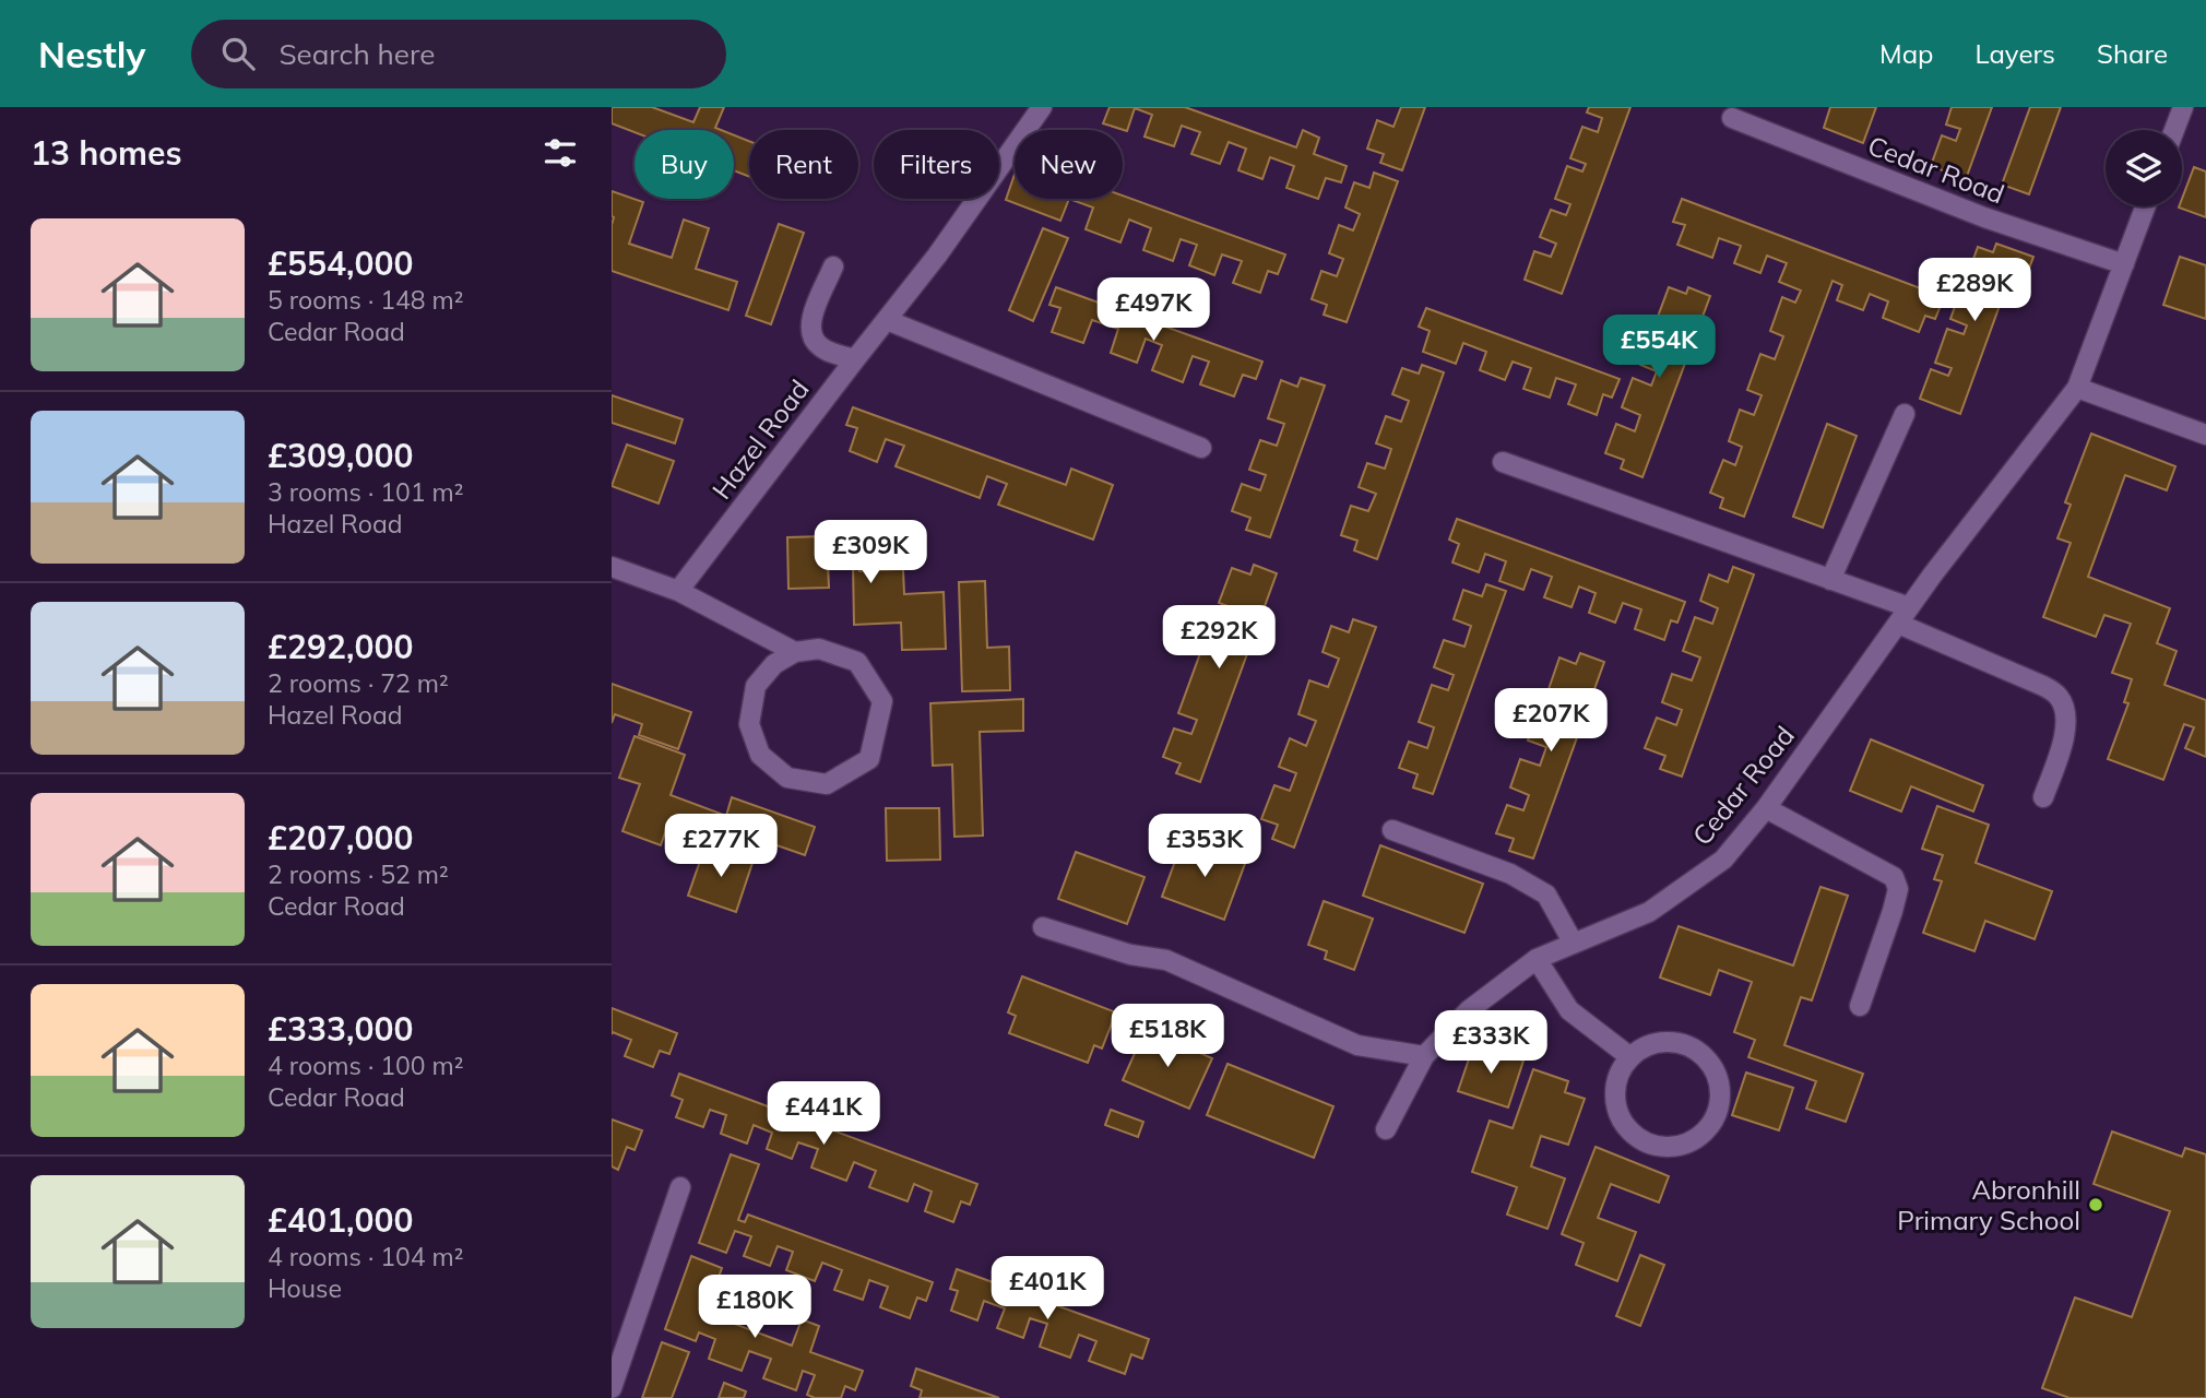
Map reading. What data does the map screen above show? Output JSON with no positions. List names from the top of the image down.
{
  "streets": {
    "street": ["Cedar Road", "Hazel Road"]
  },
  "places": ["Abronhill Primary School"],
  "page": {
    "header": "Nestly",
    "search": "Search here",
    "nav": ["Map", "Layers", "Share"],
    "heading": "13 homes",
    "chip": [
      "Buy",
      "Rent",
      "Filters",
      "New"
    ],
    "list": [
      {
        "name": "£554,000",
        "note": "5 rooms · 148 m² · Cedar Road"
      },
      {
        "name": "£309,000",
        "note": "3 rooms · 101 m² · Hazel Road"
      },
      {
        "name": "£292,000",
        "note": "2 rooms · 72 m² · Hazel Road"
      },
      {
        "name": "£207,000",
        "note": "2 rooms · 52 m² · Cedar Road"
      },
      {
        "name": "£333,000",
        "note": "4 rooms · 100 m² · Cedar Road"
      },
      {
        "name": "£401,000",
        "note": "4 rooms · 104 m² · House"
      }
    ],
    "price": [
      "£289K",
      "£497K",
      "£554K",
      "£309K",
      "£292K",
      "£207K",
      "£277K",
      "£353K",
      "£518K",
      "£333K",
      "£441K",
      "£401K",
      "£180K"
    ]
  }
}
